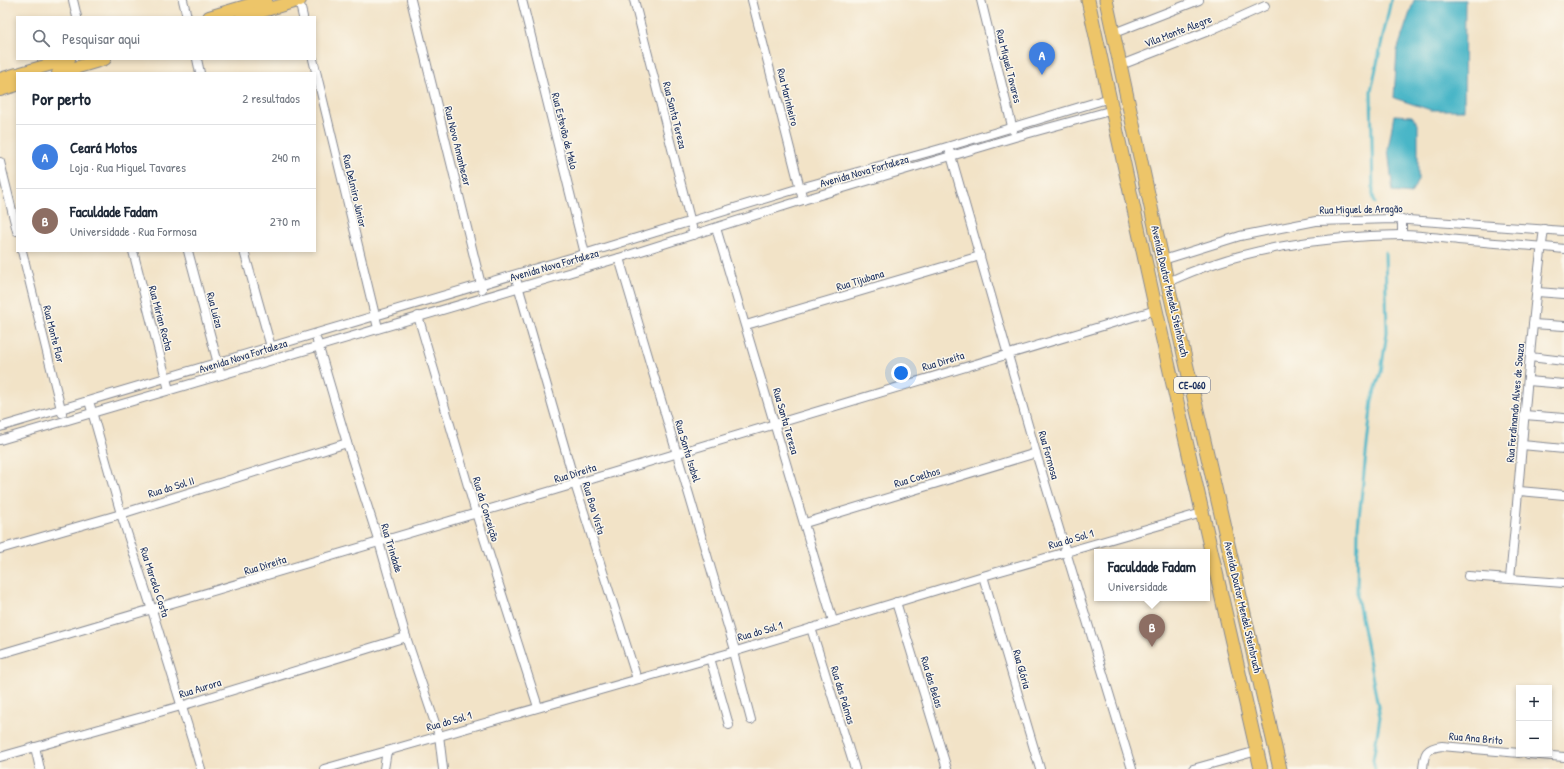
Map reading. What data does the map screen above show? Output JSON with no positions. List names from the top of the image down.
{
  "streets": {
    "highway": ["Avenida Doutor Mendel Steinbruch", "CE-060"],
    "street": [
      "Vila Monte Alegre",
      "Rua Miguel Tavares",
      "Rua Marinheiro",
      "Rua Santa Tereza",
      "Rua Estevão de Melo",
      "Rua Novo Amanhecer",
      "Avenida Nova Fortaleza",
      "Rua Delmiro Júnior",
      "Rua Miguel de Aragão",
      "Rua Tijubana",
      "Rua Luíza",
      "Rua Mirian Rocha",
      "Rua Monte Flor",
      "Rua Direita",
      "Rua Ferdinando Alves de Souza",
      "Rua Santa Isabel",
      "Rua Formosa",
      "Rua Coelhos",
      "Rua do Sol II",
      "Rua Boa Vista",
      "Rua da Conceição",
      "Rua do Sol 1",
      "Rua Trindade",
      "Rua Marcelo Costa",
      "Rua Glória",
      "Rua das Belas",
      "Rua Aurora",
      "Rua das Palmas",
      "Rua Ana Brito"
    ]
  },
  "crossings": [
    ["Vila Monte Alegre", "Avenida Doutor Mendel Steinbruch"],
    ["Rua Miguel Tavares", "Avenida Nova Fortaleza"],
    ["Rua Marinheiro", "Avenida Nova Fortaleza"],
    ["Rua Santa Tereza", "Avenida Nova Fortaleza"],
    ["Rua Santa Tereza", "Rua Tijubana"],
    ["Rua Santa Tereza", "Rua Direita"],
    ["Rua Santa Tereza", "Rua Coelhos"],
    ["Rua Santa Tereza", "Rua do Sol 1"],
    ["Rua Estevão de Melo", "Avenida Nova Fortaleza"],
    ["Rua Novo Amanhecer", "Avenida Nova Fortaleza"],
    ["Avenida Nova Fortaleza", "Rua Delmiro Júnior"],
    ["Avenida Nova Fortaleza", "Avenida Doutor Mendel Steinbruch"],
    ["Avenida Nova Fortaleza", "Rua Luíza"],
    ["Avenida Nova Fortaleza", "Rua Mirian Rocha"],
    ["Avenida Nova Fortaleza", "Rua Monte Flor"],
    ["Avenida Nova Fortaleza", "Rua Santa Isabel"],
    ["Avenida Nova Fortaleza", "Rua Formosa"],
    ["Avenida Nova Fortaleza", "Rua Boa Vista"],
    ["Avenida Nova Fortaleza", "Rua da Conceição"],
    ["Avenida Nova Fortaleza", "Rua Trindade"],
    ["Avenida Nova Fortaleza", "Rua Marcelo Costa"],
    ["Rua Miguel de Aragão", "Avenida Doutor Mendel Steinbruch"],
    ["Rua Miguel de Aragão", "Rua Ferdinando Alves de Souza"],
    ["Rua Tijubana", "Rua Formosa"],
    ["Avenida Doutor Mendel Steinbruch", "Rua Direita"],
    ["Avenida Doutor Mendel Steinbruch", "Rua do Sol 1"],
    ["Rua Direita", "Rua Santa Isabel"],
    ["Rua Direita", "Rua Formosa"],
    ["Rua Direita", "Rua Boa Vista"],
    ["Rua Direita", "Rua da Conceição"],
    ["Rua Direita", "Rua Trindade"],
    ["Rua Direita", "Rua Marcelo Costa"],
    ["Rua Santa Isabel", "Rua do Sol 1"],
    ["Rua Formosa", "Rua Coelhos"],
    ["Rua Formosa", "Rua do Sol 1"],
    ["Rua do Sol II", "Rua Trindade"],
    ["Rua do Sol II", "Rua Marcelo Costa"],
    ["Rua Boa Vista", "Rua do Sol 1"],
    ["Rua da Conceição", "Rua do Sol 1"],
    ["Rua do Sol 1", "Rua Trindade"],
    ["Rua do Sol 1", "Rua Glória"],
    ["Rua do Sol 1", "Rua das Belas"],
    ["Rua do Sol 1", "Rua das Palmas"],
    ["Rua Trindade", "Rua Aurora"],
    ["Rua Marcelo Costa", "Rua Aurora"]
  ],
  "page": {
    "search": "Pesquisar aqui",
    "pins": ["A", "B"],
    "heading": ["Por perto", "2 resultados"],
    "list": [
      {
        "mark": "A",
        "name": "Ceará Motos",
        "note": "Loja · Rua Miguel Tavares",
        "value": "240 m"
      },
      {
        "mark": "B",
        "name": "Faculdade Fadam",
        "note": "Universidade · Rua Formosa",
        "value": "270 m"
      }
    ],
    "popup": ["Faculdade Fadam", "Universidade"],
    "map_buttons": ["+", "−"]
  }
}
